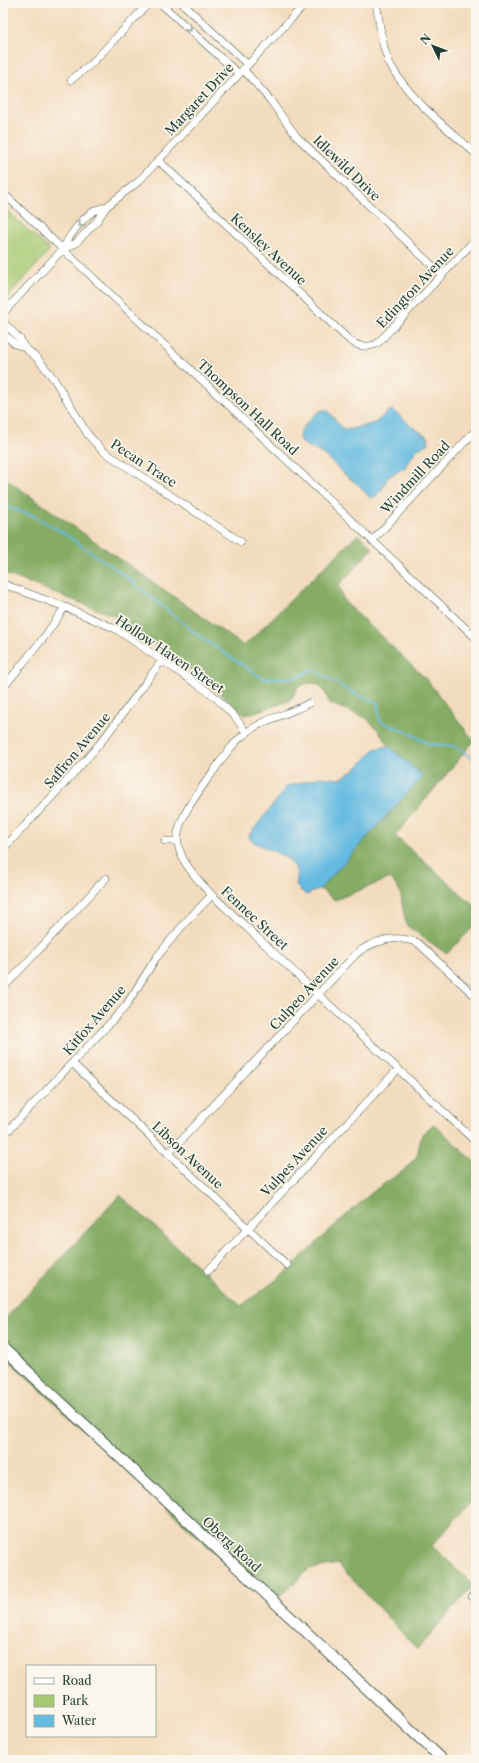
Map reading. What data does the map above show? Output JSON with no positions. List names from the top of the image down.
{
  "streets": {
    "street": [
      "Margaret Drive",
      "Idlewild Drive",
      "Kensley Avenue",
      "Edington Avenue",
      "Thompson Hall Road",
      "Pecan Trace",
      "Windmill Road",
      "Hollow Haven Street",
      "Saffron Avenue",
      "Fennec Street",
      "Culpeo Avenue",
      "Kitfox Avenue",
      "Libson Avenue",
      "Vulpes Avenue",
      "Oberg Road"
    ]
  },
  "crossings": [
    ["Margaret Drive", "Idlewild Drive"],
    ["Margaret Drive", "Kensley Avenue"],
    ["Margaret Drive", "Thompson Hall Road"],
    ["Idlewild Drive", "Edington Avenue"],
    ["Kensley Avenue", "Edington Avenue"],
    ["Thompson Hall Road", "Windmill Road"],
    ["Hollow Haven Street", "Saffron Avenue"],
    ["Hollow Haven Street", "Fennec Street"],
    ["Fennec Street", "Culpeo Avenue"],
    ["Fennec Street", "Kitfox Avenue"],
    ["Fennec Street", "Vulpes Avenue"],
    ["Culpeo Avenue", "Libson Avenue"],
    ["Kitfox Avenue", "Libson Avenue"],
    ["Libson Avenue", "Vulpes Avenue"]
  ],
  "legend": ["Road", "Park", "Water"],
  "north": "top left"
}
